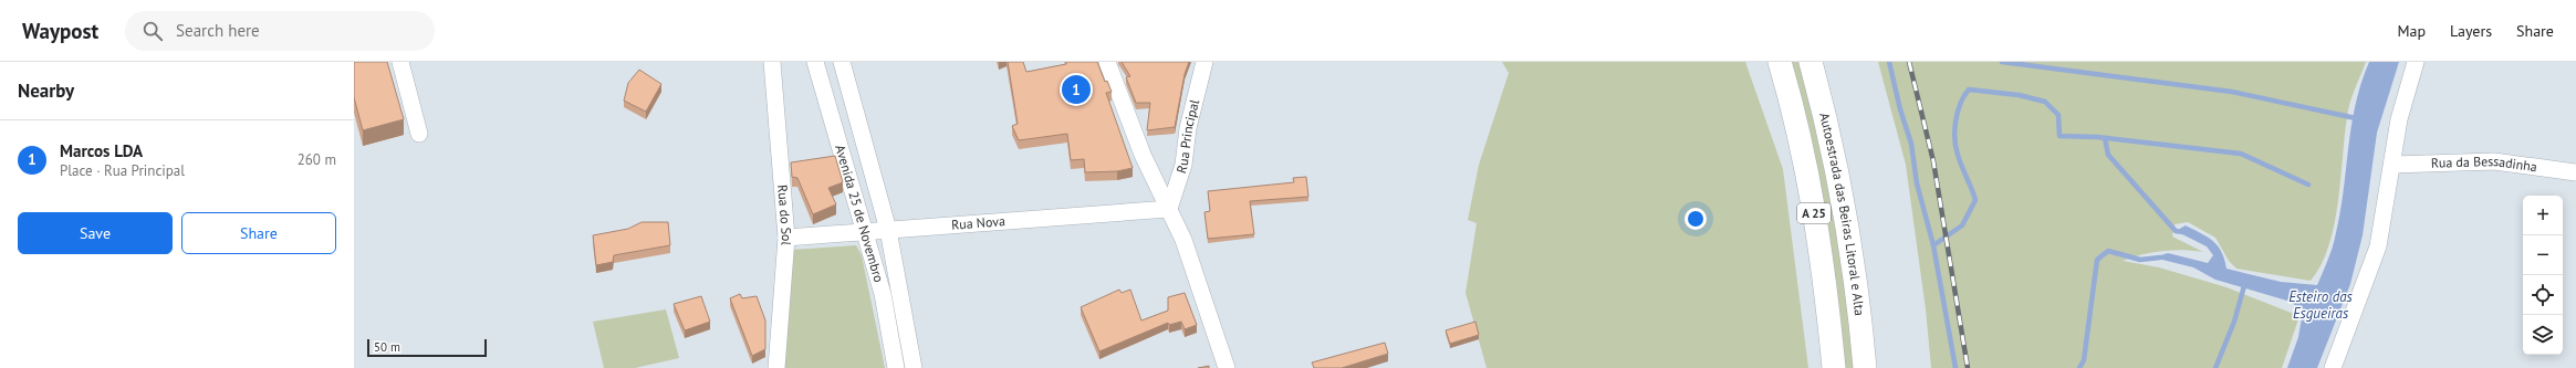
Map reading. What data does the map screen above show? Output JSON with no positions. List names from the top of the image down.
{
  "streets": {
    "highway": ["A 25", "Autoestrada das Beiras Litoral e Alta"],
    "street": [
      "Rua Principal",
      "Rua da Bessadinha",
      "Rua do Sol",
      "Avenida 25 de Novembro",
      "Rua Nova"
    ]
  },
  "crossings": [
    ["Rua Principal", "Rua Nova"],
    ["Rua do Sol", "Rua Nova"],
    ["Avenida 25 de Novembro", "Rua Nova"]
  ],
  "water": ["Esteiro das Esgueiras"],
  "scale_bar": "50 m",
  "page": {
    "header": "Waypost",
    "search": "Search here",
    "nav": ["Map", "Layers", "Share"],
    "heading": "Nearby",
    "pins": "1",
    "list": [
      {
        "mark": "1",
        "name": "Marcos LDA",
        "note": "Place · Rua Principal",
        "value": "260 m"
      }
    ],
    "map_buttons": ["+", "−"],
    "buttons": ["Save", "Share"],
    "scale": "50 m"
  }
}
